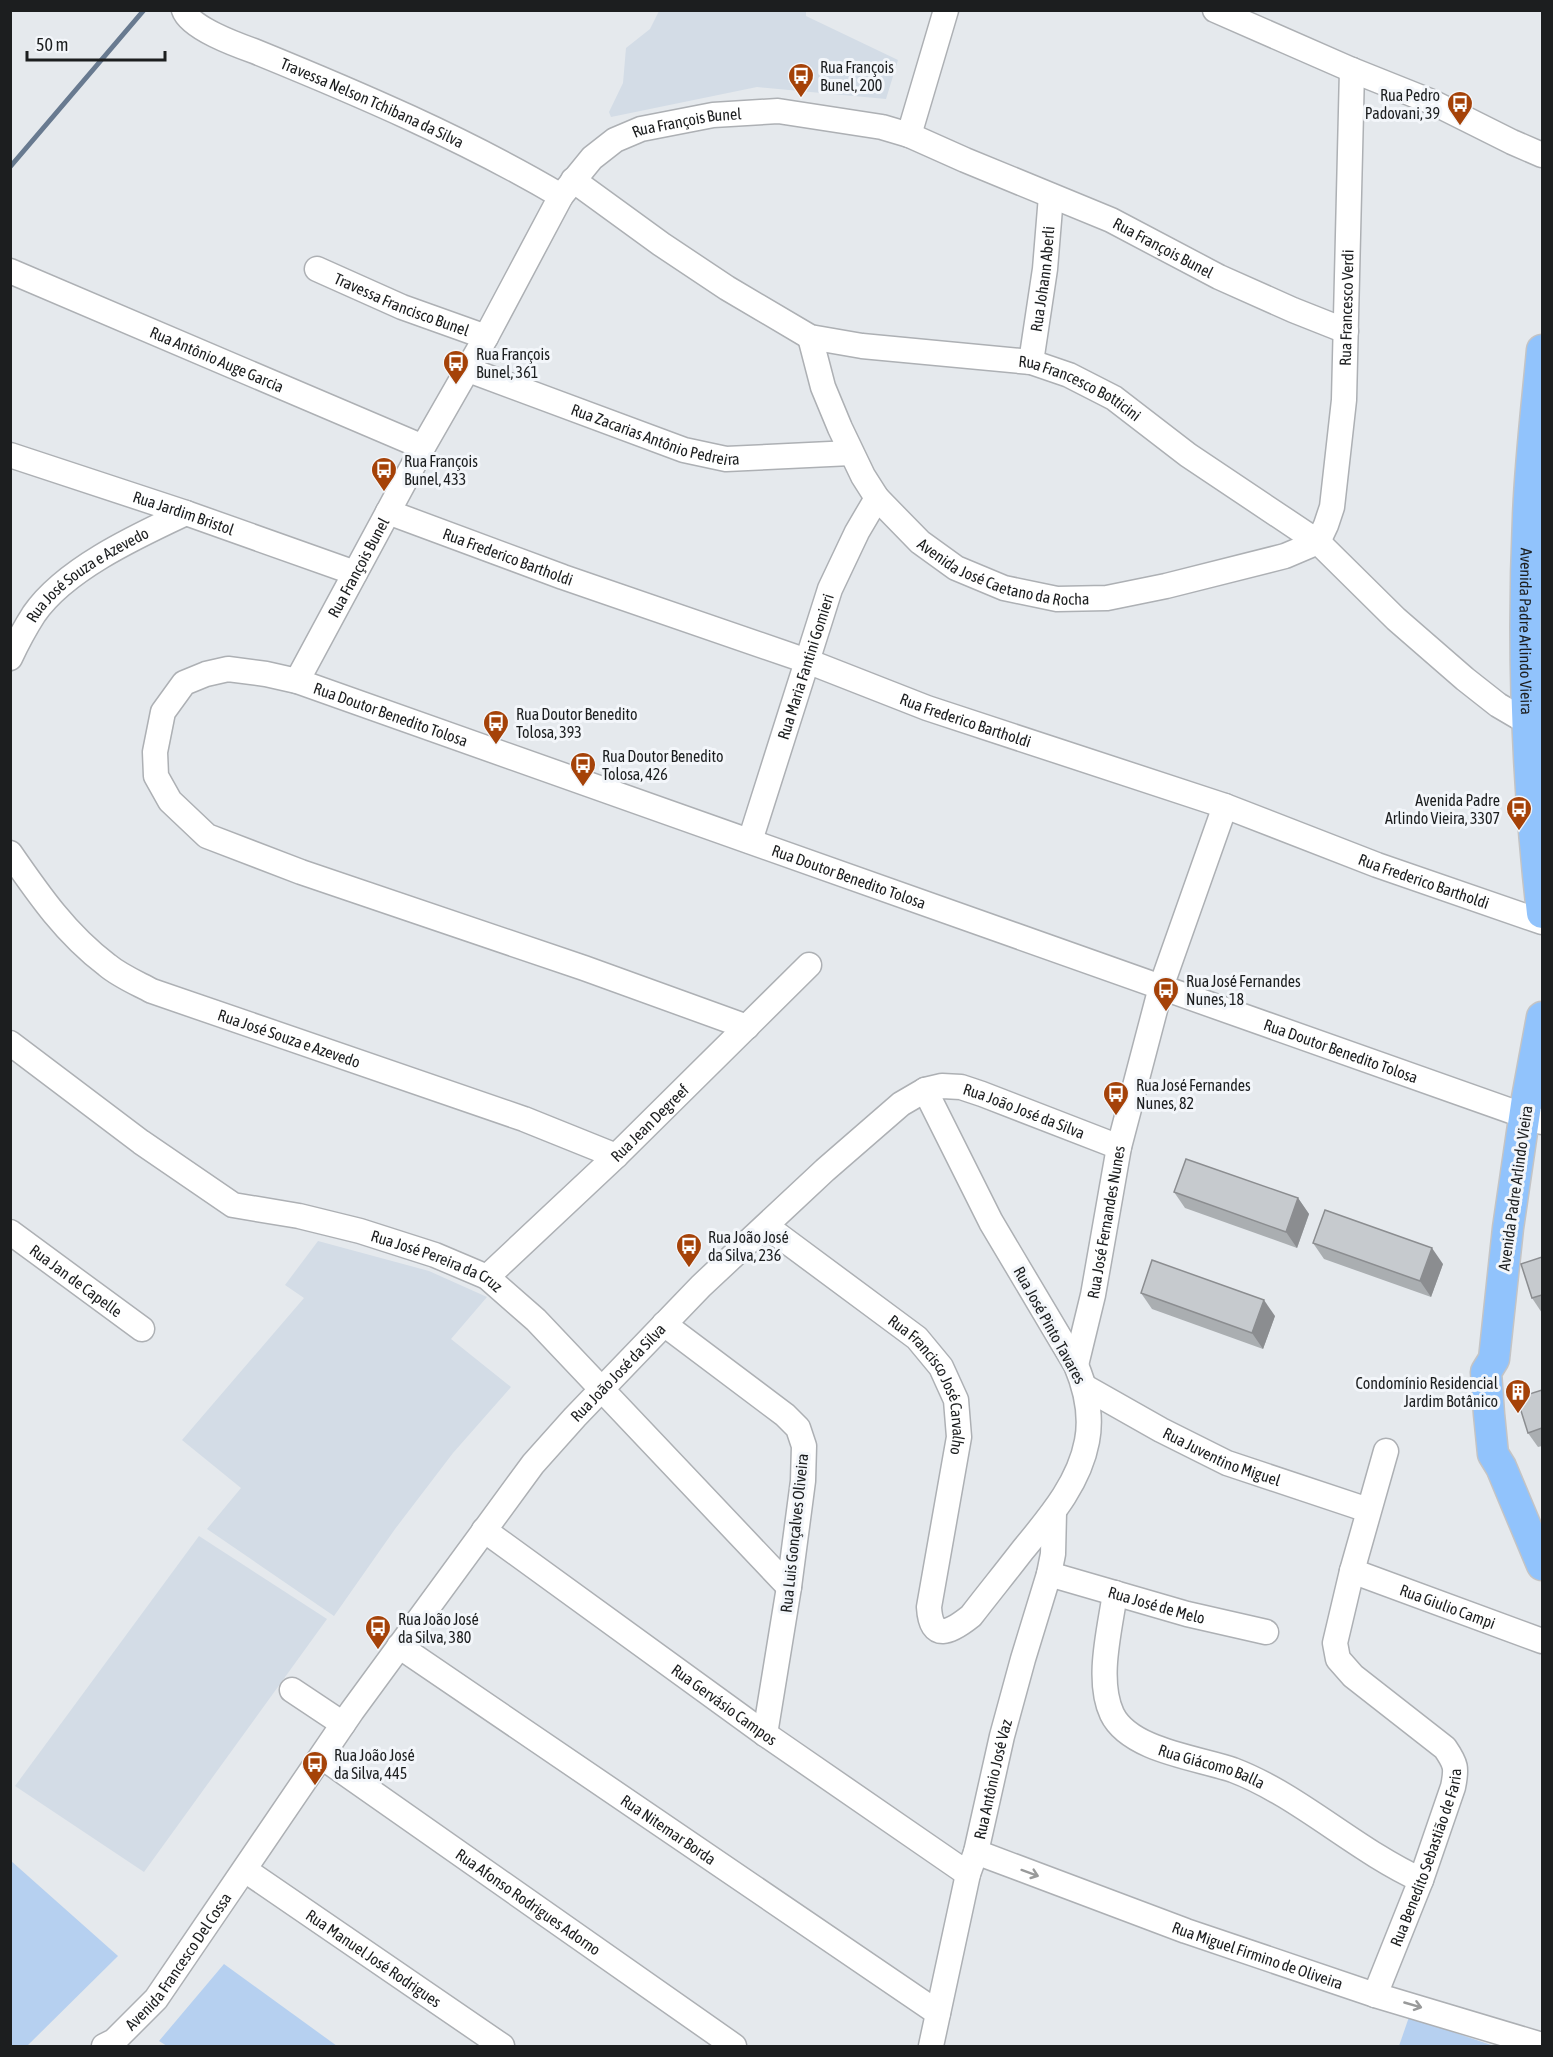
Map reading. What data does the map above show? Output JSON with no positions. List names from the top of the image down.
{
  "streets": {
    "main road": ["Avenida Padre Arlindo Vieira"],
    "street": [
      "Travessa Nelson Tchibana da Silva",
      "Rua François Bunel",
      "Rua Johann Aberli",
      "Travessa Francisco Bunel",
      "Rua Francesco Verdi",
      "Rua Antônio Auge Garcia",
      "Rua Francesco Botticini",
      "Rua Zacarias Antônio Pedreira",
      "Rua Jardim Bristol",
      "Rua Frederico Bartholdi",
      "Avenida José Caetano da Rocha",
      "Rua José Souza e Azevedo",
      "Rua Maria Fantini Gomieri",
      "Rua Doutor Benedito Tolosa",
      "Rua João José da Silva",
      "Rua Jean Degreef",
      "Rua José Fernandes Nunes",
      "Rua José Pereira da Cruz",
      "Rua Jan de Capelle",
      "Rua José Pinto Tavares",
      "Rua Francisco José Carvalho",
      "Rua Juventino Miguel",
      "Rua Luis Gonçalves Oliveira",
      "Rua José de Melo",
      "Rua Giulio Campi",
      "Rua Gervásio Campos",
      "Rua Giácomo Balla",
      "Rua Antônio José Vaz",
      "Rua Nitemar Borda",
      "Rua Benedito Sebastião de Faria",
      "Rua Afonso Rodrigues Adorno",
      "Rua Miguel Firmino de Oliveira",
      "Rua Manuel José Rodrigues",
      "Avenida Francesco Del Cossa"
    ]
  },
  "crossings": [
    ["Travessa Nelson Tchibana da Silva", "Rua François Bunel"],
    ["Travessa Nelson Tchibana da Silva", "Rua Francesco Botticini"],
    ["Rua François Bunel", "Rua Johann Aberli"],
    ["Rua François Bunel", "Travessa Francisco Bunel"],
    ["Rua François Bunel", "Rua Francesco Verdi"],
    ["Rua François Bunel", "Rua Antônio Auge Garcia"],
    ["Rua François Bunel", "Rua Francesco Botticini"],
    ["Rua François Bunel", "Rua Zacarias Antônio Pedreira"],
    ["Rua François Bunel", "Rua Jardim Bristol"],
    ["Rua François Bunel", "Rua Frederico Bartholdi"],
    ["Rua François Bunel", "Rua Doutor Benedito Tolosa"],
    ["Rua Johann Aberli", "Rua Francesco Botticini"],
    ["Rua Francesco Verdi", "Rua Francesco Botticini"],
    ["Rua Francesco Verdi", "Avenida José Caetano da Rocha"],
    ["Rua Francesco Botticini", "Avenida José Caetano da Rocha"],
    ["Rua Francesco Botticini", "Avenida Padre Arlindo Vieira"],
    ["Rua Zacarias Antônio Pedreira", "Avenida José Caetano da Rocha"],
    ["Rua Jardim Bristol", "Rua José Souza e Azevedo"],
    ["Rua Frederico Bartholdi", "Rua Maria Fantini Gomieri"],
    ["Rua Frederico Bartholdi", "Rua José Fernandes Nunes"],
    ["Avenida José Caetano da Rocha", "Rua Maria Fantini Gomieri"],
    ["Rua José Souza e Azevedo", "Rua Jean Degreef"],
    ["Avenida Padre Arlindo Vieira", "Rua Doutor Benedito Tolosa"],
    ["Rua Maria Fantini Gomieri", "Rua Doutor Benedito Tolosa"],
    ["Rua Doutor Benedito Tolosa", "Rua Jean Degreef"],
    ["Rua Doutor Benedito Tolosa", "Rua José Fernandes Nunes"],
    ["Rua João José da Silva", "Rua José Fernandes Nunes"],
    ["Rua João José da Silva", "Rua José Pereira da Cruz"],
    ["Rua João José da Silva", "Rua José Pinto Tavares"],
    ["Rua João José da Silva", "Rua Francisco José Carvalho"],
    ["Rua João José da Silva", "Rua Luis Gonçalves Oliveira"],
    ["Rua João José da Silva", "Rua Gervásio Campos"],
    ["Rua João José da Silva", "Rua Nitemar Borda"],
    ["Rua João José da Silva", "Rua Afonso Rodrigues Adorno"],
    ["Rua João José da Silva", "Rua Manuel José Rodrigues"],
    ["Rua João José da Silva", "Avenida Francesco Del Cossa"],
    ["Rua Jean Degreef", "Rua José Pereira da Cruz"],
    ["Rua José Fernandes Nunes", "Rua José Pinto Tavares"],
    ["Rua José Pereira da Cruz", "Rua Luis Gonçalves Oliveira"],
    ["Rua José Pinto Tavares", "Rua Francisco José Carvalho"],
    ["Rua José Pinto Tavares", "Rua Juventino Miguel"],
    ["Rua José Pinto Tavares", "Rua Antônio José Vaz"],
    ["Rua Juventino Miguel", "Rua Benedito Sebastião de Faria"],
    ["Rua Luis Gonçalves Oliveira", "Rua Gervásio Campos"],
    ["Rua José de Melo", "Rua Giácomo Balla"],
    ["Rua José de Melo", "Rua Antônio José Vaz"],
    ["Rua Giulio Campi", "Rua Benedito Sebastião de Faria"],
    ["Rua Gervásio Campos", "Rua Antônio José Vaz"],
    ["Rua Gervásio Campos", "Rua Miguel Firmino de Oliveira"],
    ["Rua Giácomo Balla", "Rua Benedito Sebastião de Faria"],
    ["Rua Antônio José Vaz", "Rua Nitemar Borda"],
    ["Rua Antônio José Vaz", "Rua Miguel Firmino de Oliveira"],
    ["Rua Benedito Sebastião de Faria", "Rua Miguel Firmino de Oliveira"],
    ["Rua Manuel José Rodrigues", "Avenida Francesco Del Cossa"]
  ],
  "one_way": ["Rua Miguel Firmino de Oliveira"],
  "places": {
    "bus stop": [
      "Rua François Bunel, 200",
      "Rua Pedro Padovani, 39",
      "Rua François Bunel, 361",
      "Rua François Bunel, 433",
      "Rua Doutor Benedito Tolosa, 393",
      "Rua Doutor Benedito Tolosa, 426",
      "Avenida Padre Arlindo Vieira, 3307",
      "Rua José Fernandes Nunes, 18",
      "Rua José Fernandes Nunes, 82",
      "Rua João José da Silva, 236",
      "Rua João José da Silva, 380",
      "Rua João José da Silva, 445"
    ],
    "building": ["Condomínio Residencial Jardim Botânico"]
  },
  "scale_bar": "50 m"
}
